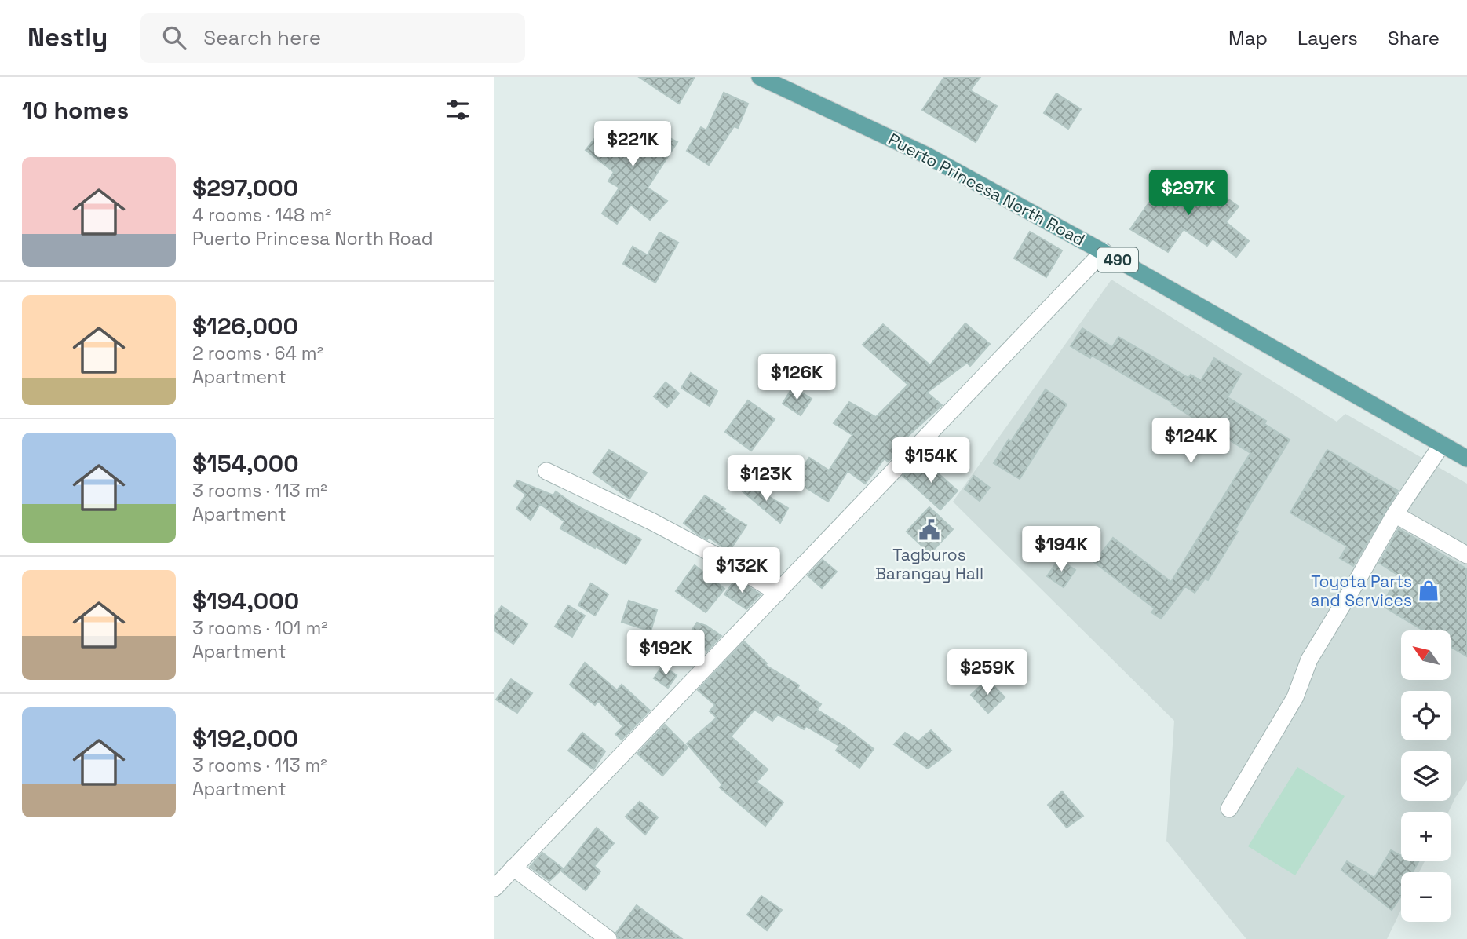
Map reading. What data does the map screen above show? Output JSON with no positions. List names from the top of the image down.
{
  "streets": {
    "main road": ["Puerto Princesa North Road", "490"]
  },
  "places": {
    "public building": ["Tagburos Barangay Hall"],
    "shop": ["Toyota Parts and Services"]
  },
  "north": "top left",
  "page": {
    "header": "Nestly",
    "search": "Search here",
    "nav": ["Map", "Layers", "Share"],
    "heading": "10 homes",
    "price": [
      "$221K",
      "$297K",
      "$126K",
      "$124K",
      "$154K",
      "$123K",
      "$194K",
      "$132K",
      "$192K",
      "$259K"
    ],
    "list": [
      {
        "name": "$297,000",
        "note": "4 rooms · 148 m² · Puerto Princesa North Road"
      },
      {
        "name": "$126,000",
        "note": "2 rooms · 64 m² · Apartment"
      },
      {
        "name": "$154,000",
        "note": "3 rooms · 113 m² · Apartment"
      },
      {
        "name": "$194,000",
        "note": "3 rooms · 101 m² · Apartment"
      },
      {
        "name": "$192,000",
        "note": "3 rooms · 113 m² · Apartment"
      }
    ],
    "map_buttons": ["+", "−"]
  }
}
